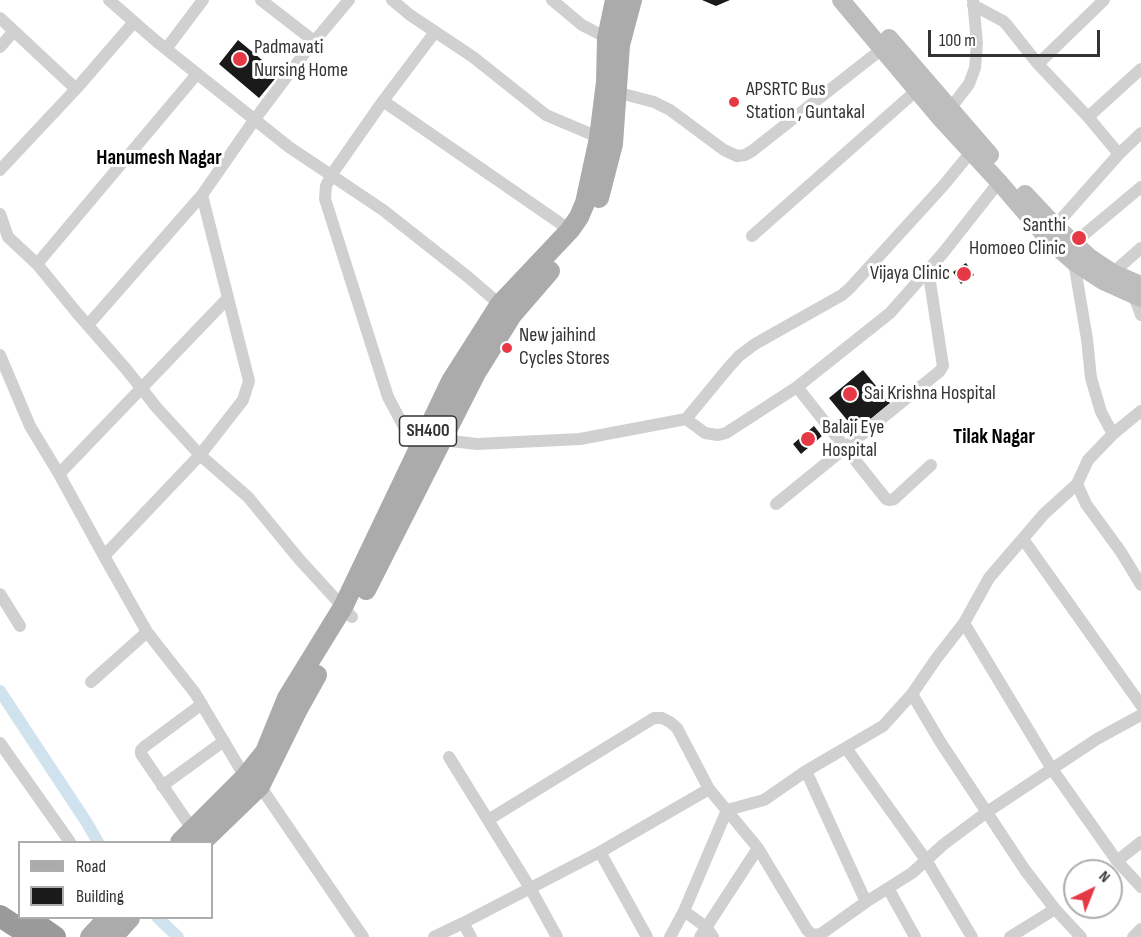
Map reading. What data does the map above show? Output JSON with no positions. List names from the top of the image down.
{
  "streets": {
    "main road": ["SH400"]
  },
  "districts": ["Hanumesh Nagar", "Tilak Nagar"],
  "places": [
    "Padmavati Nursing Home",
    "APSRTC Bus Station , Guntakal",
    "Santhi Homoeo Clinic",
    "Vijaya Clinic",
    "New jaihind Cycles Stores",
    "Sai Krishna Hospital",
    "Balaji Eye Hospital"
  ],
  "legend": ["Road", "Building"],
  "scale_bar": "100 m",
  "north": "top right"
}
